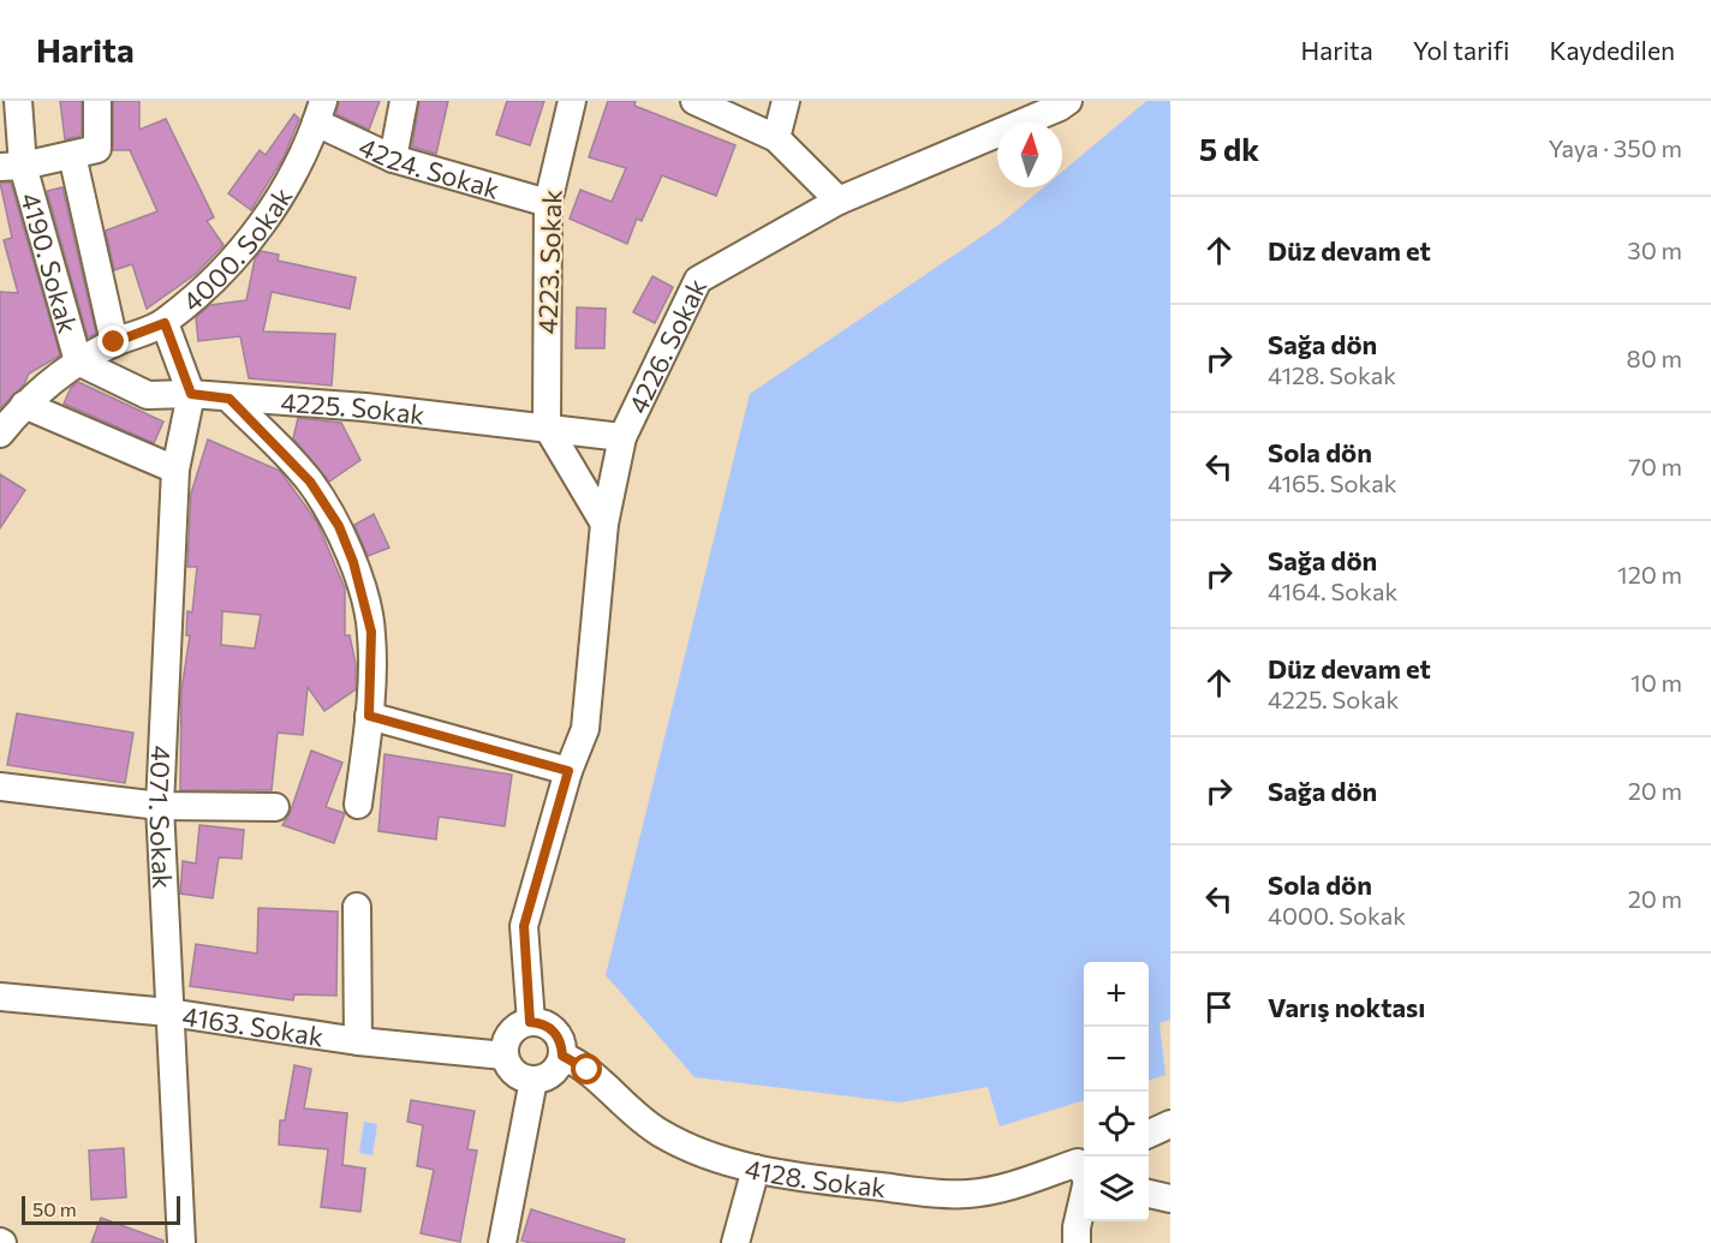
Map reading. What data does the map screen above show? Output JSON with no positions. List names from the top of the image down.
{
  "streets": {
    "street": [
      "4224. Sokak",
      "4000. Sokak",
      "4223. Sokak",
      "4190. Sokak",
      "4226. Sokak",
      "4225. Sokak",
      "4071. Sokak",
      "4163. Sokak",
      "4128. Sokak"
    ]
  },
  "crossings": [
    ["4224. Sokak", "4000. Sokak"],
    ["4224. Sokak", "4223. Sokak"],
    ["4000. Sokak", "4190. Sokak"],
    ["4000. Sokak", "4225. Sokak"],
    ["4223. Sokak", "4225. Sokak"],
    ["4190. Sokak", "4225. Sokak"],
    ["4226. Sokak", "4225. Sokak"],
    ["4225. Sokak", "4071. Sokak"],
    ["4071. Sokak", "4163. Sokak"],
    ["4163. Sokak", "4128. Sokak"]
  ],
  "scale_bar": "50 m",
  "north": "top",
  "page": {
    "header": "Harita",
    "nav": ["Harita", "Yol tarifi", "Kaydedilen"],
    "heading": ["5 dk", "Yaya · 350 m"],
    "list": [
      ["Düz devam et", "30 m"],
      ["Sağa dön", "4128. Sokak", "80 m"],
      ["Sola dön", "4165. Sokak", "70 m"],
      ["Sağa dön", "4164. Sokak", "120 m"],
      ["Düz devam et", "4225. Sokak", "10 m"],
      ["Sağa dön", "20 m"],
      ["Sola dön", "4000. Sokak", "20 m"],
      "Varış noktası"
    ],
    "map_buttons": ["+", "−"],
    "scale": "50 m"
  }
}
